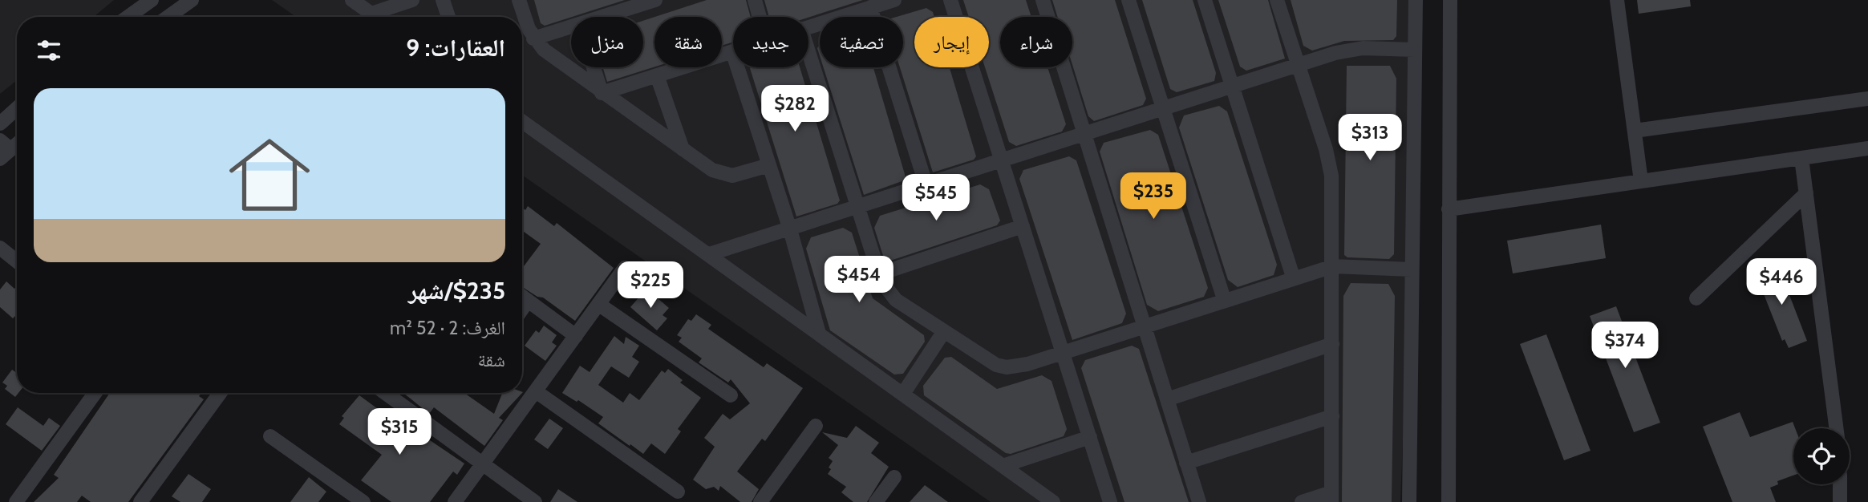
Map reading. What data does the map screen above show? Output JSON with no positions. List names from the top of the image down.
{
  "page": {
    "chip": [
      "شراء",
      "إيجار",
      "تصفية",
      "جديد",
      "شقة",
      "منزل"
    ],
    "heading": "العقارات: 9",
    "list": [
      {
        "name": "$235/شهر",
        "note": "الغرف: 2 · 52 m² · شقة"
      }
    ],
    "price": [
      "$282",
      "$313",
      "$235",
      "$545",
      "$454",
      "$446",
      "$225",
      "$374",
      "$315"
    ]
  }
}
